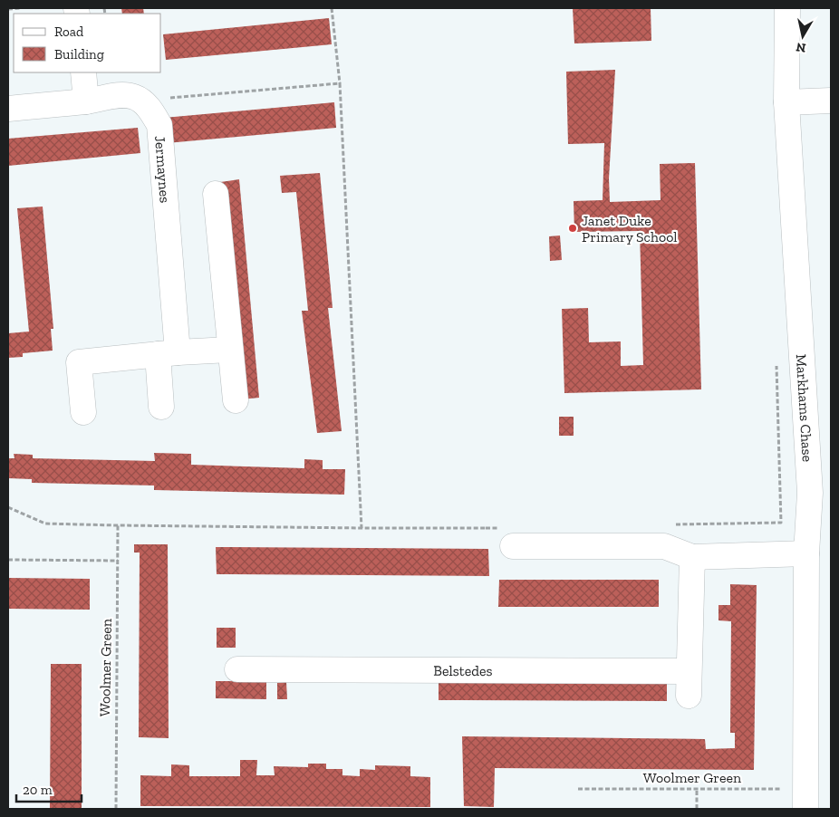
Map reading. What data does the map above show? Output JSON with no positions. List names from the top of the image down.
{
  "streets": {
    "street": ["Jermaynes", "Markhams Chase", "Belstedes"],
    "path": ["Woolmer Green"]
  },
  "crossings": [
    ["Markhams Chase", "Woolmer Green"]
  ],
  "places": ["Janet Duke Primary School"],
  "legend": ["Road", "Building"],
  "scale_bar": "20 m",
  "north": "bottom"
}
